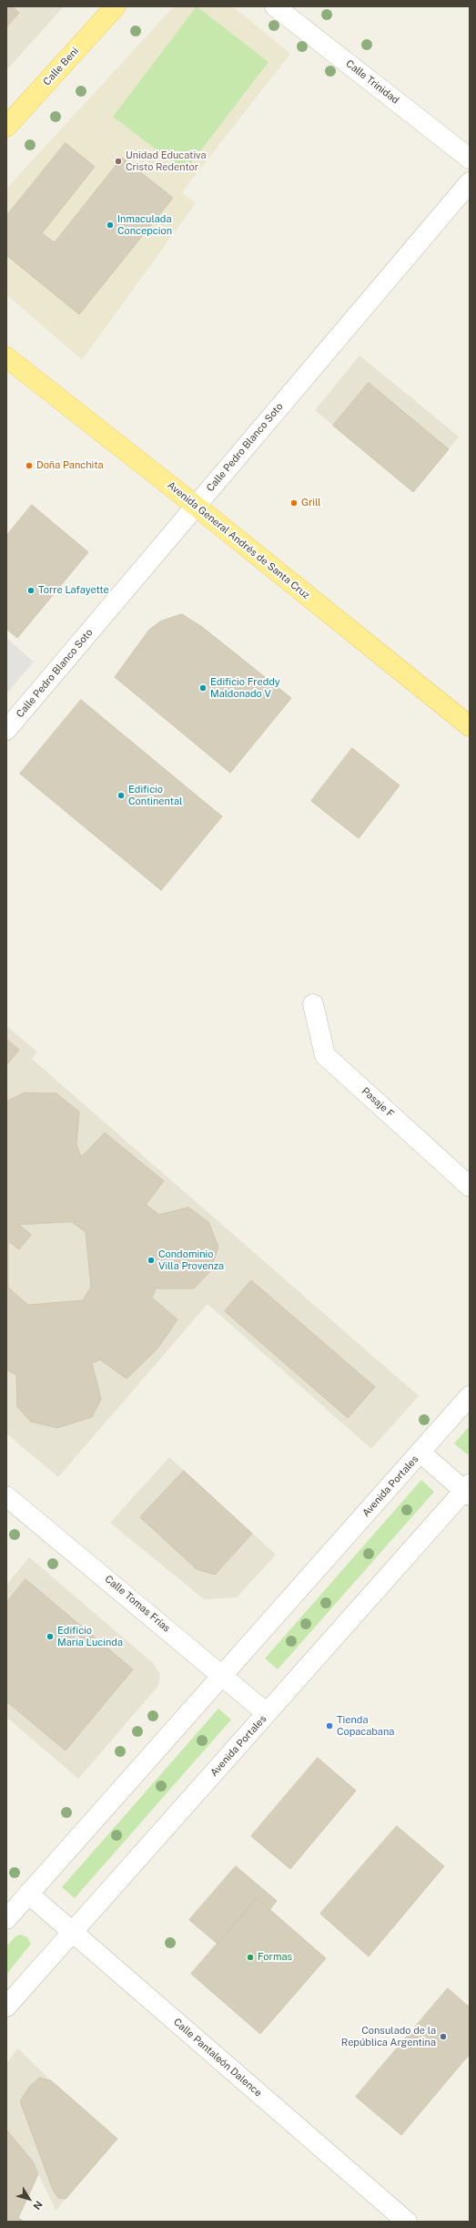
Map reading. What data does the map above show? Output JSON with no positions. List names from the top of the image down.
{
  "streets": {
    "main road": ["Calle Beni", "Avenida General Andrés de Santa Cruz"],
    "street": [
      "Calle Trinidad",
      "Calle Pedro Blanco Soto",
      "Pasaje F",
      "Avenida Portales",
      "Calle Tomas Frías",
      "Calle Pantaleón Dalence"
    ]
  },
  "crossings": [
    ["Calle Pedro Blanco Soto", "Avenida General Andrés de Santa Cruz"],
    ["Avenida Portales", "Calle Tomas Frías"],
    ["Avenida Portales", "Calle Pantaleón Dalence"]
  ],
  "places": [
    "Unidad Educativa Cristo Redentor",
    "Inmaculada Concepcion",
    "Doña Panchita",
    "Grill",
    "Torre Lafayette",
    "Edificio Freddy Maldonado V",
    "Edificio Continental",
    "Condominio Villa Provenza",
    "Edificio Maria Lucinda",
    "Tienda Copacabana",
    "Formas",
    "Consulado de la República Argentina"
  ],
  "north": "bottom right"
}
